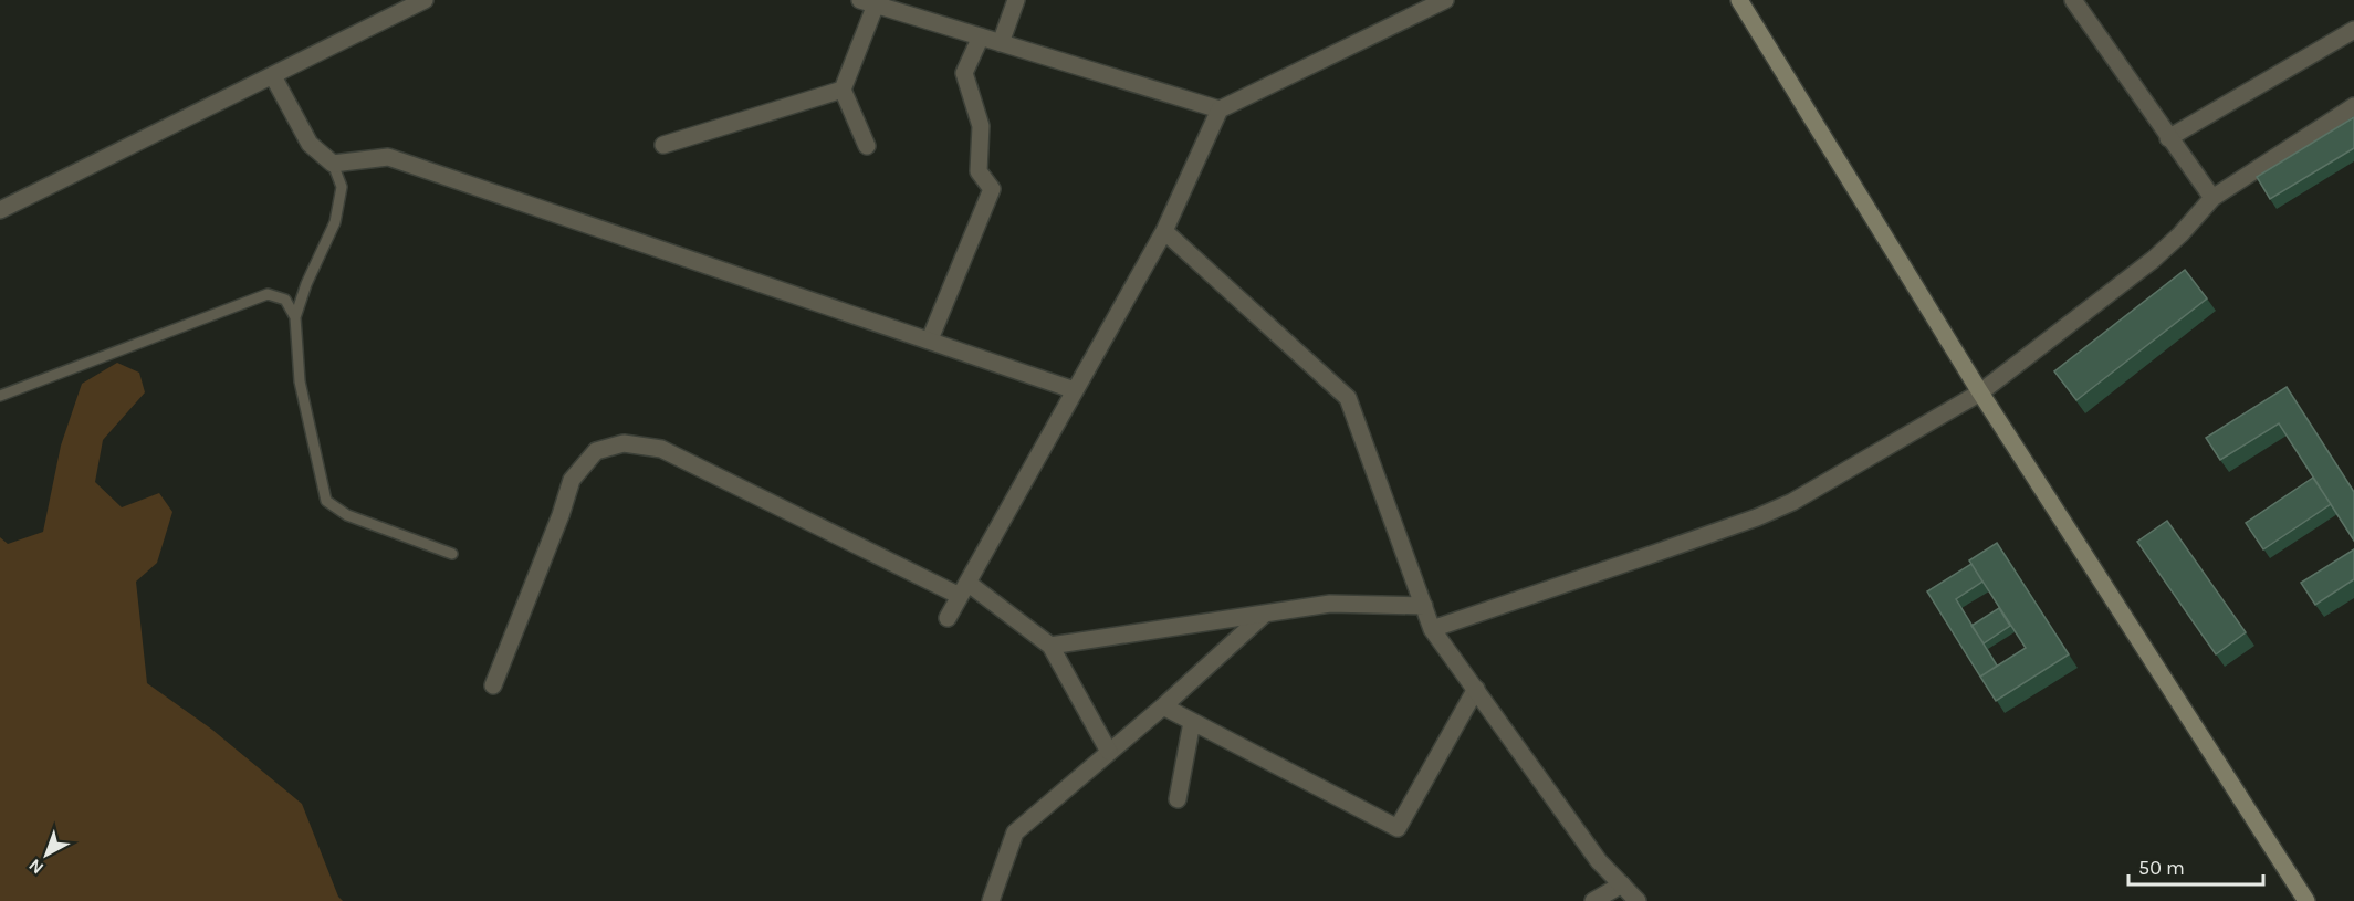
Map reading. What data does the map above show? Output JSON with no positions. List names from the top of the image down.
{
  "scale_bar": "50 m",
  "north": "bottom left"
}
